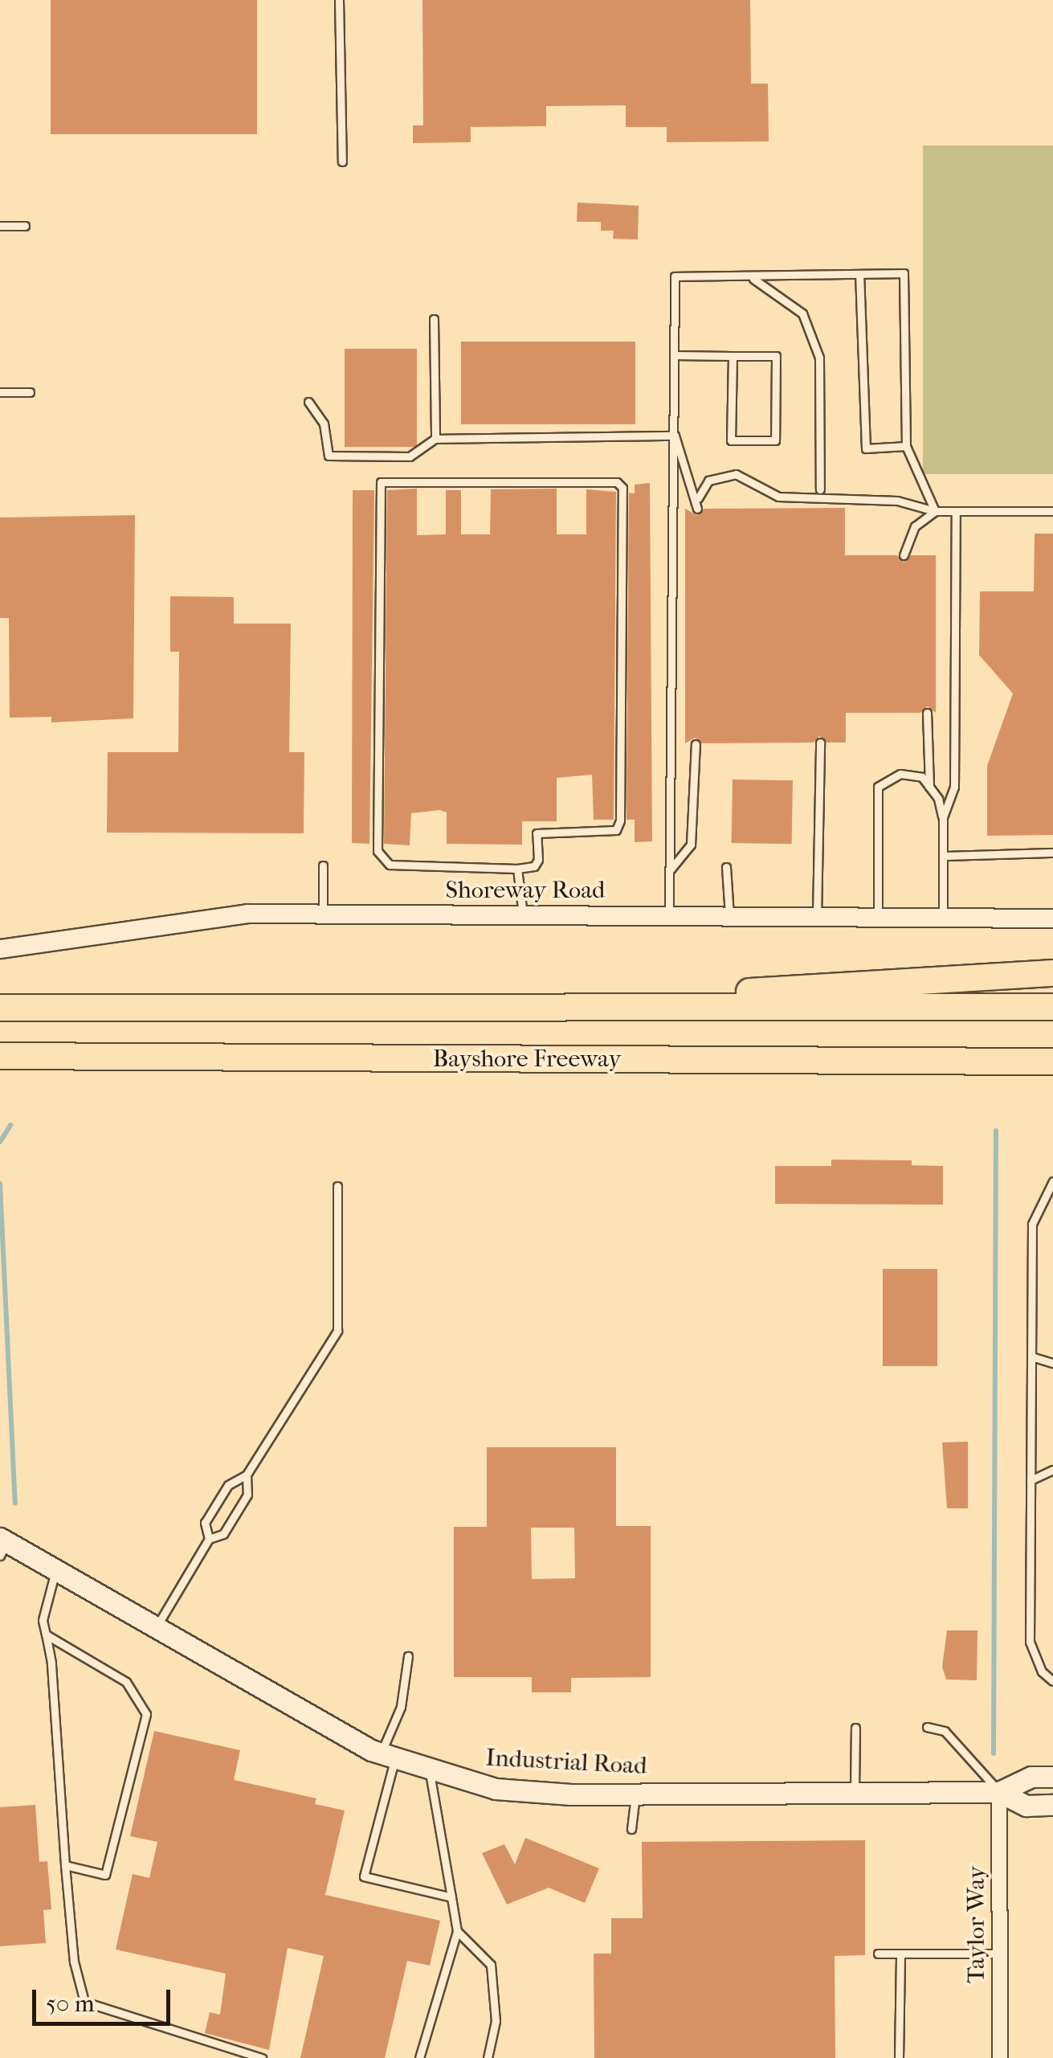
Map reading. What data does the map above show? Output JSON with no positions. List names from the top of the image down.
{
  "streets": {
    "highway": ["Bayshore Freeway"],
    "main road": ["Industrial Road"],
    "street": ["Shoreway Road", "Taylor Way"]
  },
  "crossings": [
    ["Industrial Road", "Taylor Way"]
  ],
  "scale_bar": "50 m"
}
